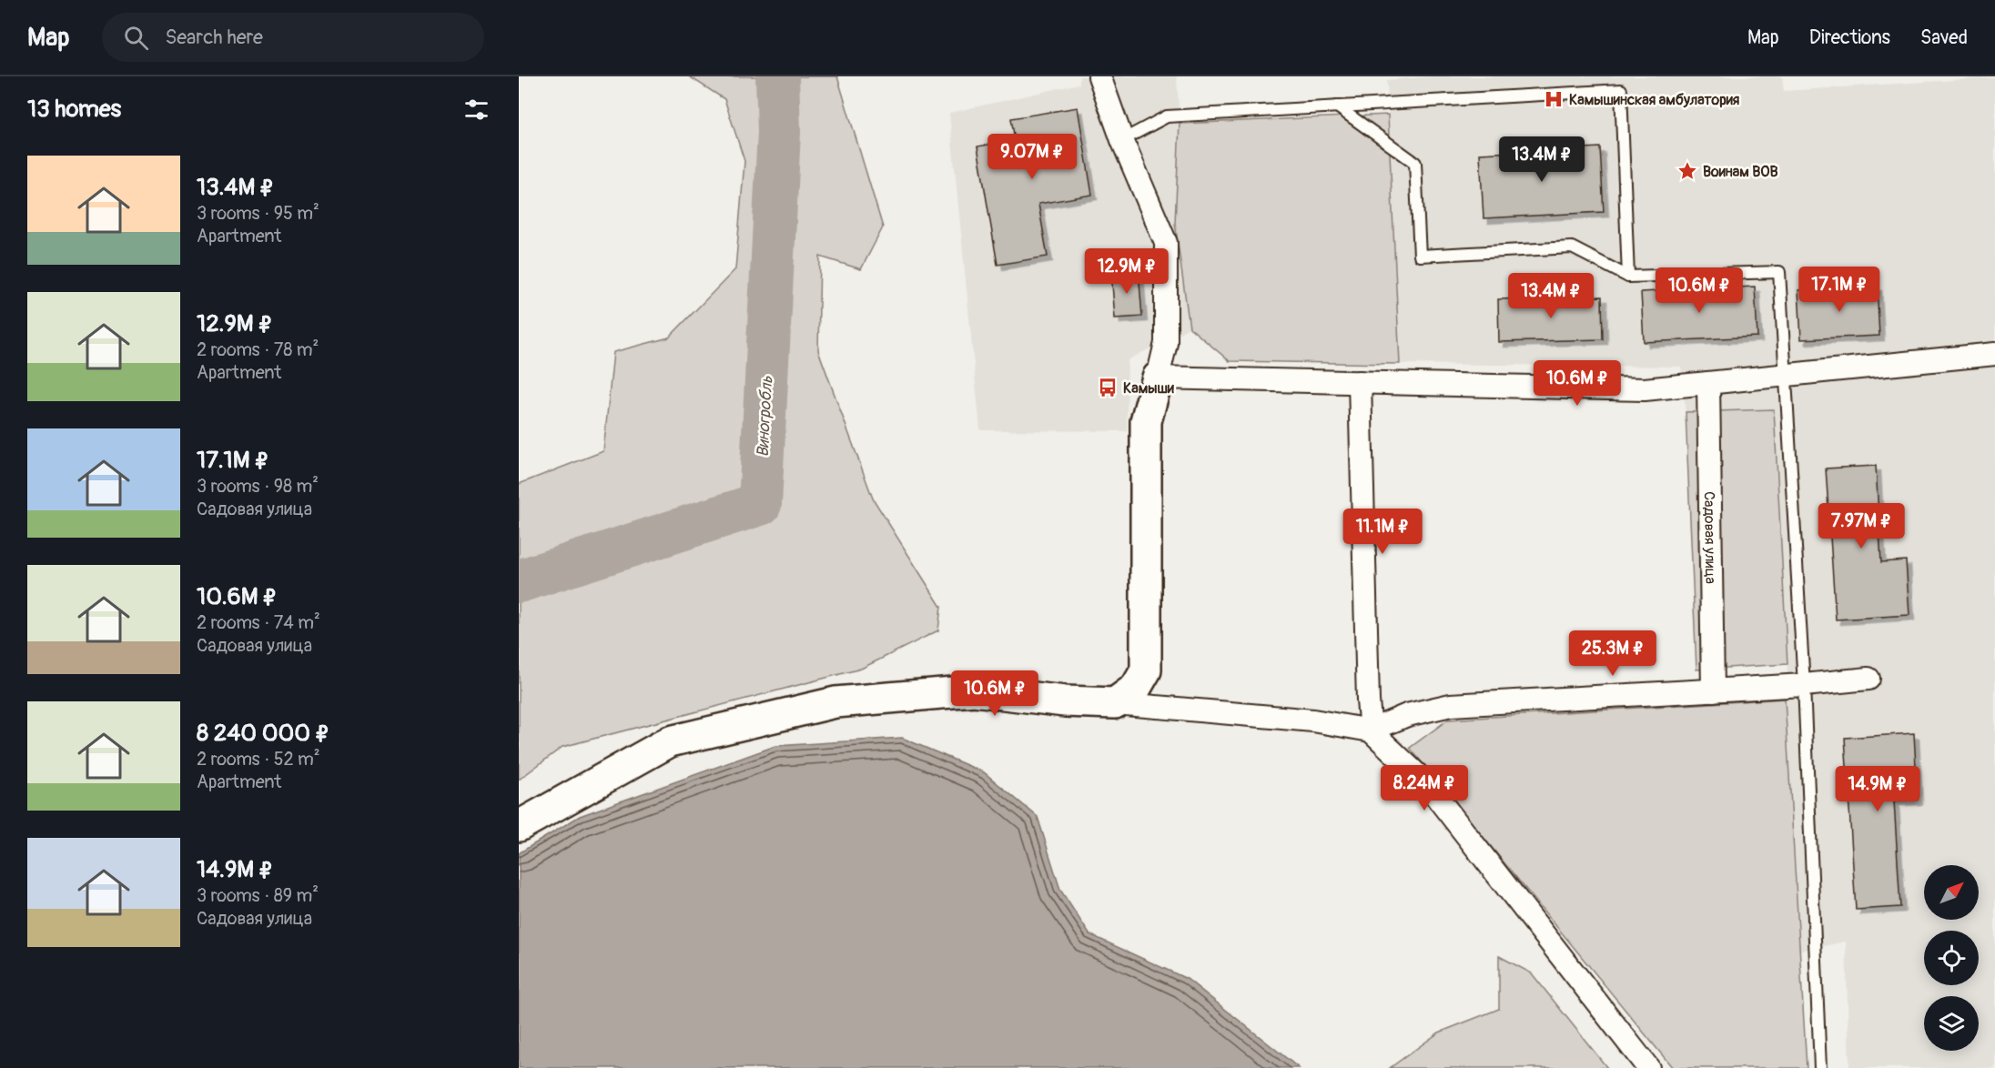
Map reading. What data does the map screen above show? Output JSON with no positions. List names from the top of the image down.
{
  "streets": {
    "street": ["Садовая улица"]
  },
  "water": ["Виногробль"],
  "places": {
    "hospital": ["Камышинская амбулатория"],
    "place": ["Воинам ВОВ"],
    "bus stop": ["Камыши"]
  },
  "north": "top right",
  "page": {
    "header": "Map",
    "search": "Search here",
    "nav": ["Map", "Directions", "Saved"],
    "heading": "13 homes",
    "price": [
      "9.07M ₽",
      "13.4M ₽",
      "12.9M ₽",
      "17.1M ₽",
      "10.6M ₽",
      "13.4M ₽",
      "10.6M ₽",
      "7.97M ₽",
      "11.1M ₽",
      "25.3M ₽",
      "10.6M ₽",
      "8.24M ₽",
      "14.9M ₽"
    ],
    "list": [
      {
        "name": "13.4M ₽",
        "note": "3 rooms · 95 m² · Apartment"
      },
      {
        "name": "12.9M ₽",
        "note": "2 rooms · 78 m² · Apartment"
      },
      {
        "name": "17.1M ₽",
        "note": "3 rooms · 98 m² · Садовая улица"
      },
      {
        "name": "10.6M ₽",
        "note": "2 rooms · 74 m² · Садовая улица"
      },
      {
        "name": "8 240 000 ₽",
        "note": "2 rooms · 52 m² · Apartment"
      },
      {
        "name": "14.9M ₽",
        "note": "3 rooms · 89 m² · Садовая улица"
      }
    ]
  }
}
